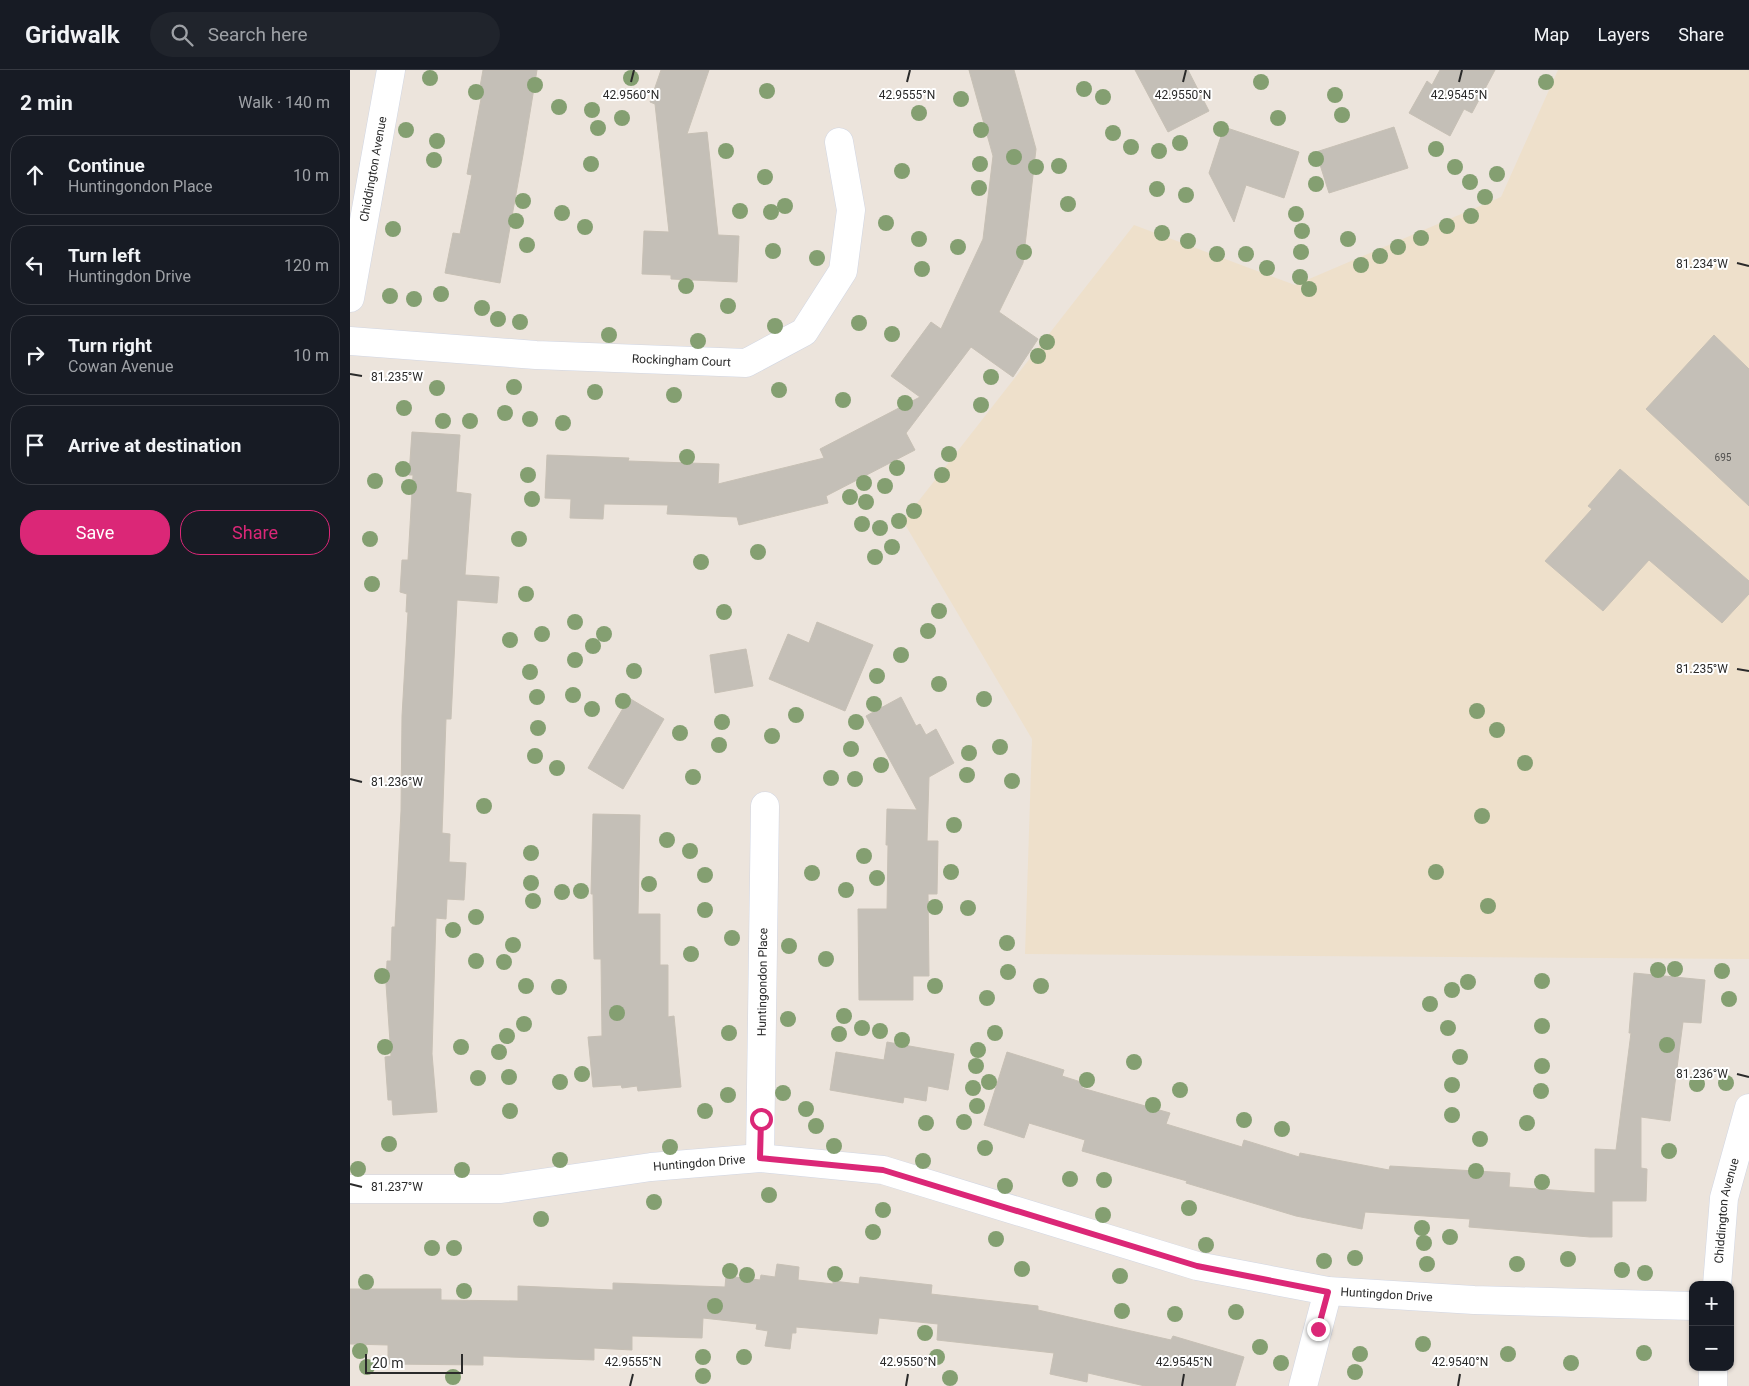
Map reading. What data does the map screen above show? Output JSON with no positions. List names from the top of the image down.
{
  "streets": {
    "street": [
      "Chiddington Avenue",
      "Rockingham Court",
      "Huntingondon Place",
      "Huntingdon Drive"
    ]
  },
  "crossings": [
    ["Huntingondon Place", "Huntingdon Drive"]
  ],
  "house_numbers": ["695"],
  "scale_bar": "20 m",
  "page": {
    "header": "Gridwalk",
    "search": "Search here",
    "nav": ["Map", "Layers", "Share"],
    "heading": ["2 min", "Walk · 140 m"],
    "list": [
      ["Continue", "Huntingondon Place", "10 m"],
      ["Turn left", "Huntingdon Drive", "120 m"],
      ["Turn right", "Cowan Avenue", "10 m"],
      "Arrive at destination"
    ],
    "buttons": ["Save", "Share"],
    "map_buttons": ["+", "−"],
    "scale": "20 m"
  },
  "coordinates": [
    "42.9560°N",
    "42.9555°N",
    "42.9550°N",
    "42.9545°N",
    "81.234°W",
    "81.235°W",
    "81.236°W",
    "81.237°W",
    "42.9540°N"
  ]
}
